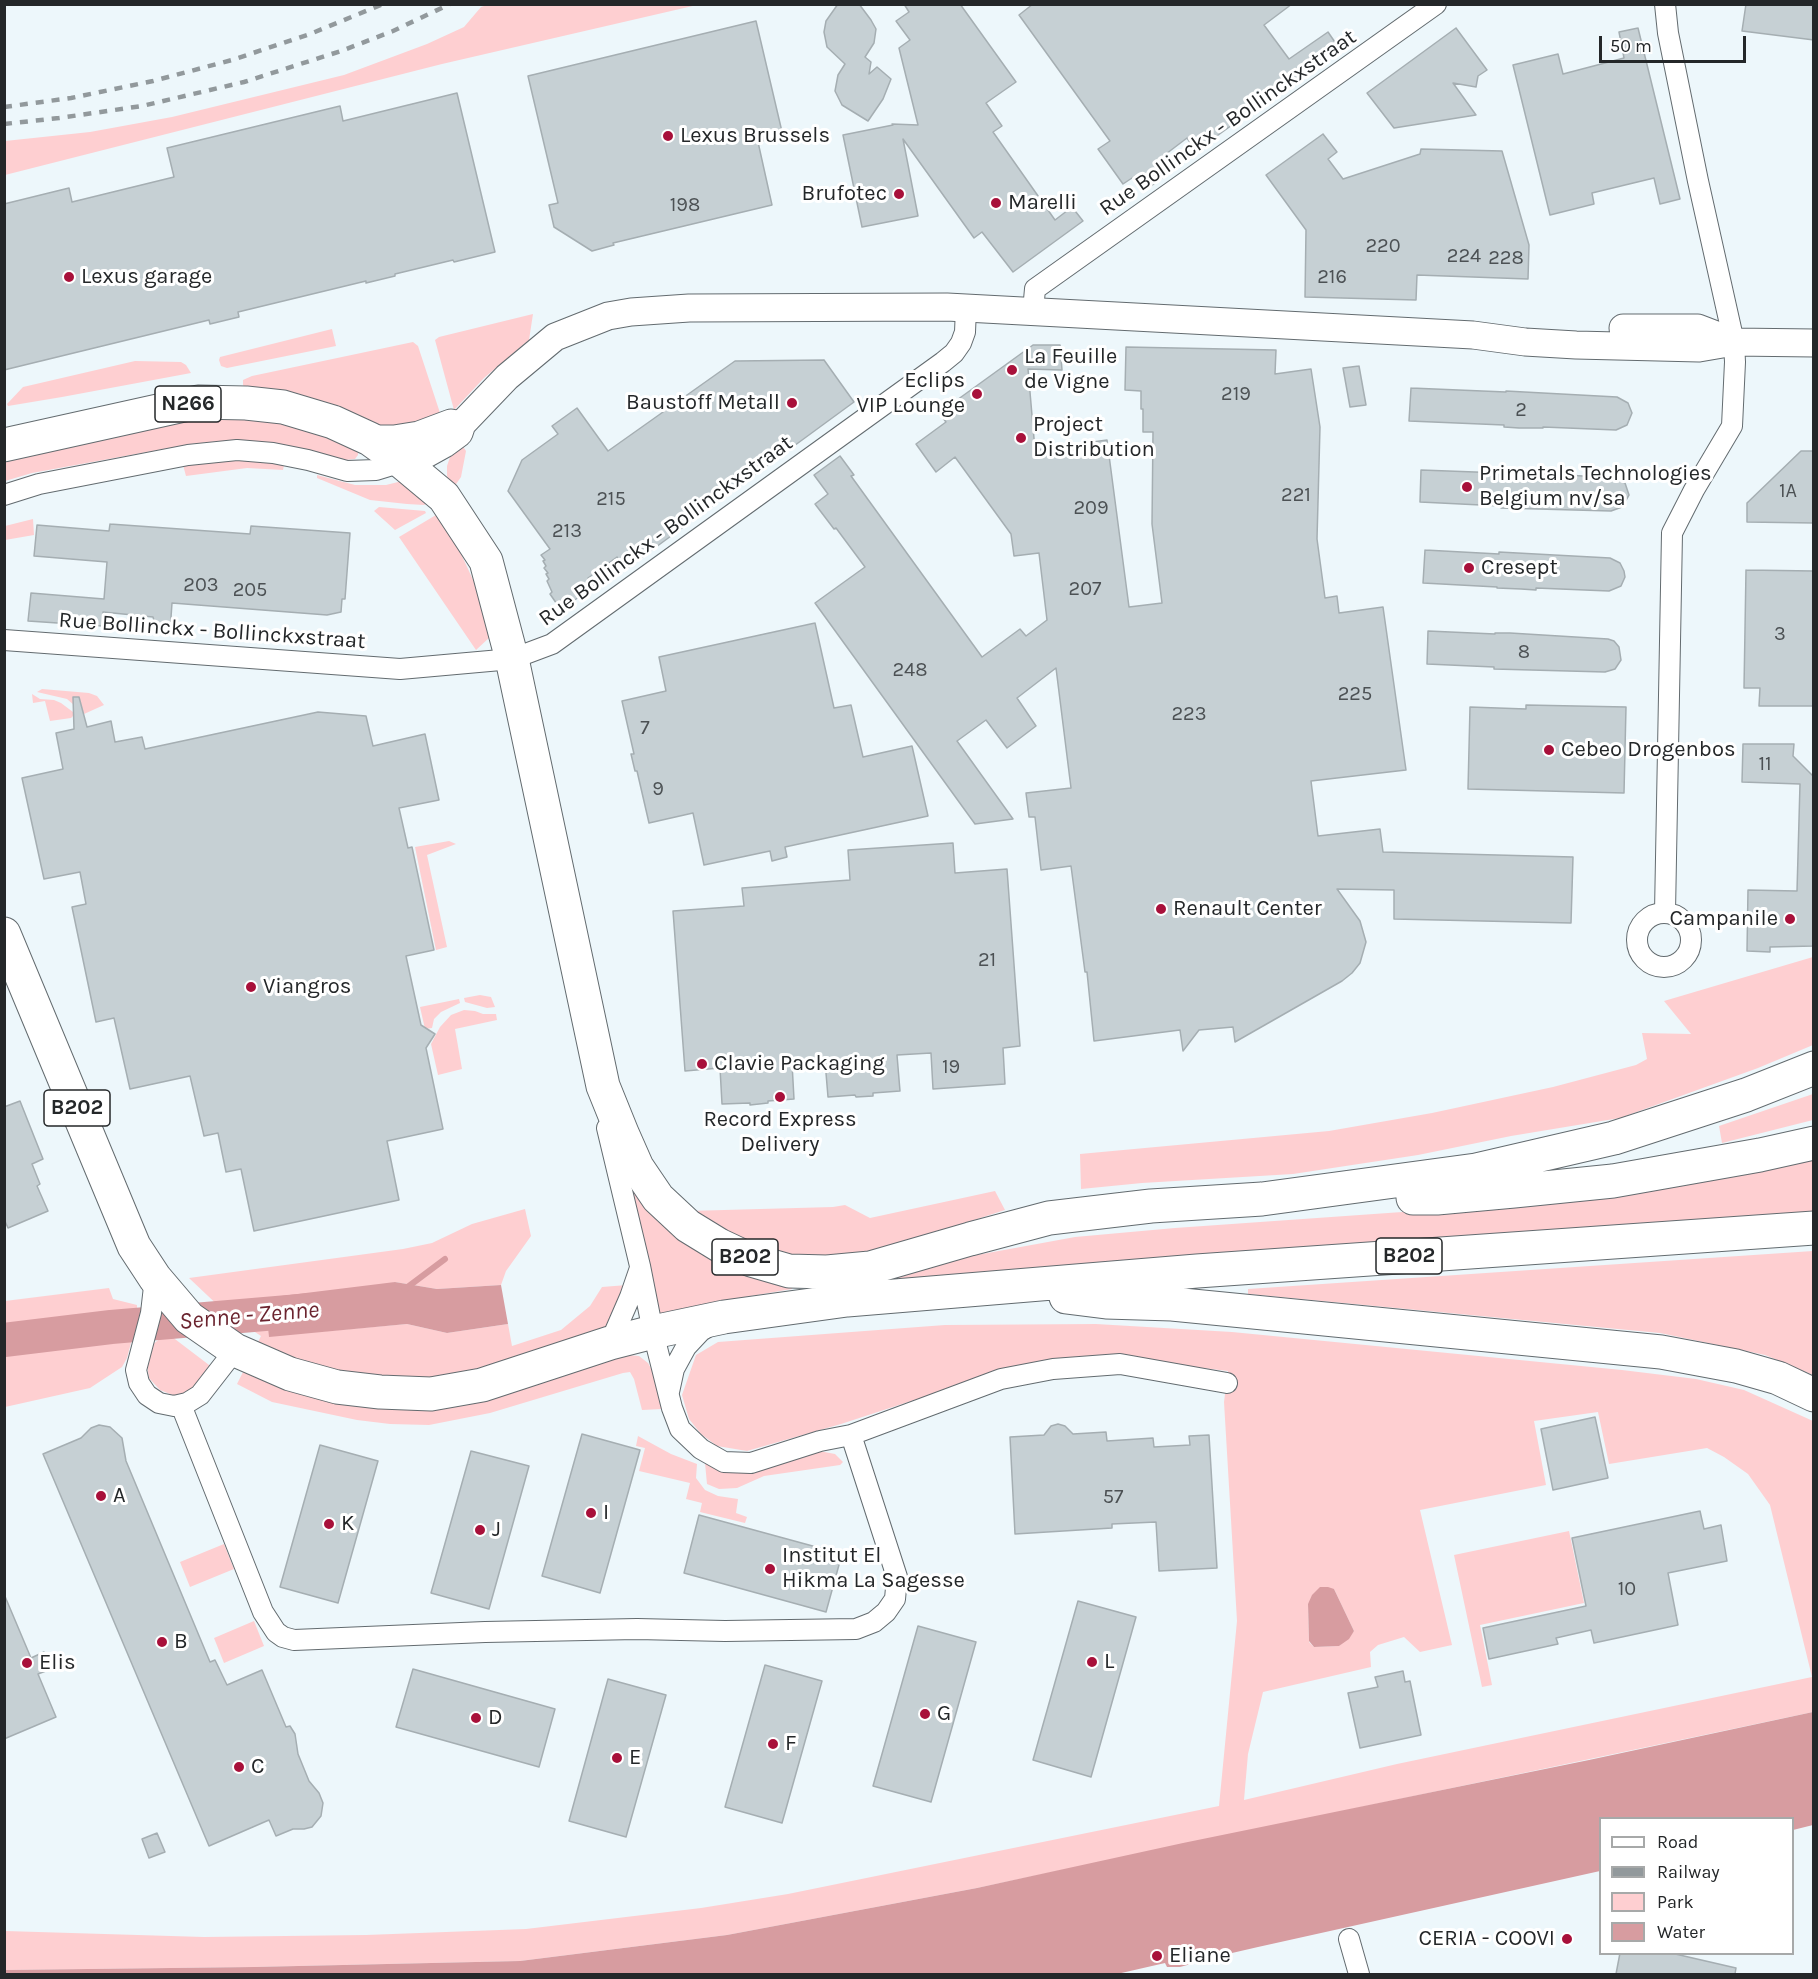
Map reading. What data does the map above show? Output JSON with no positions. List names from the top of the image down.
{
  "streets": {
    "highway": ["N266", "B202"],
    "street": ["Rue Bollinckx - Bollinckxstraat"]
  },
  "crossings": [
    ["Rue Bollinckx - Bollinckxstraat", "N266"]
  ],
  "water": ["Senne - Zenne"],
  "places": [
    "Lexus Brussels",
    "Brufotec",
    "Marelli",
    "Lexus garage",
    "La Feuille de Vigne",
    "Eclips VIP Lounge",
    "Baustoff Metall",
    "Project Distribution",
    "Primetals Technologies Belgium nv/sa",
    "Cresept",
    "Cebeo Drogenbos",
    "Renault Center",
    "Campanile",
    "Viangros",
    "Clavie Packaging",
    "Record Express Delivery",
    "A",
    "I",
    "K",
    "J",
    "Institut El Hikma La Sagesse",
    "B",
    "L",
    "Elis",
    "G",
    "D",
    "F",
    "E",
    "C",
    "CERIA - COOVI",
    "Eliane"
  ],
  "house_numbers": [
    "198",
    "220",
    "224",
    "228",
    "216",
    "219",
    "2",
    "1A",
    "221",
    "215",
    "209",
    "213",
    "203",
    "207",
    "205",
    "3",
    "8",
    "248",
    "225",
    "223",
    "7",
    "11",
    "9",
    "21",
    "19",
    "57",
    "10"
  ],
  "legend": [
    "Road",
    "Railway",
    "Park",
    "Water"
  ],
  "scale_bar": "50 m"
}
